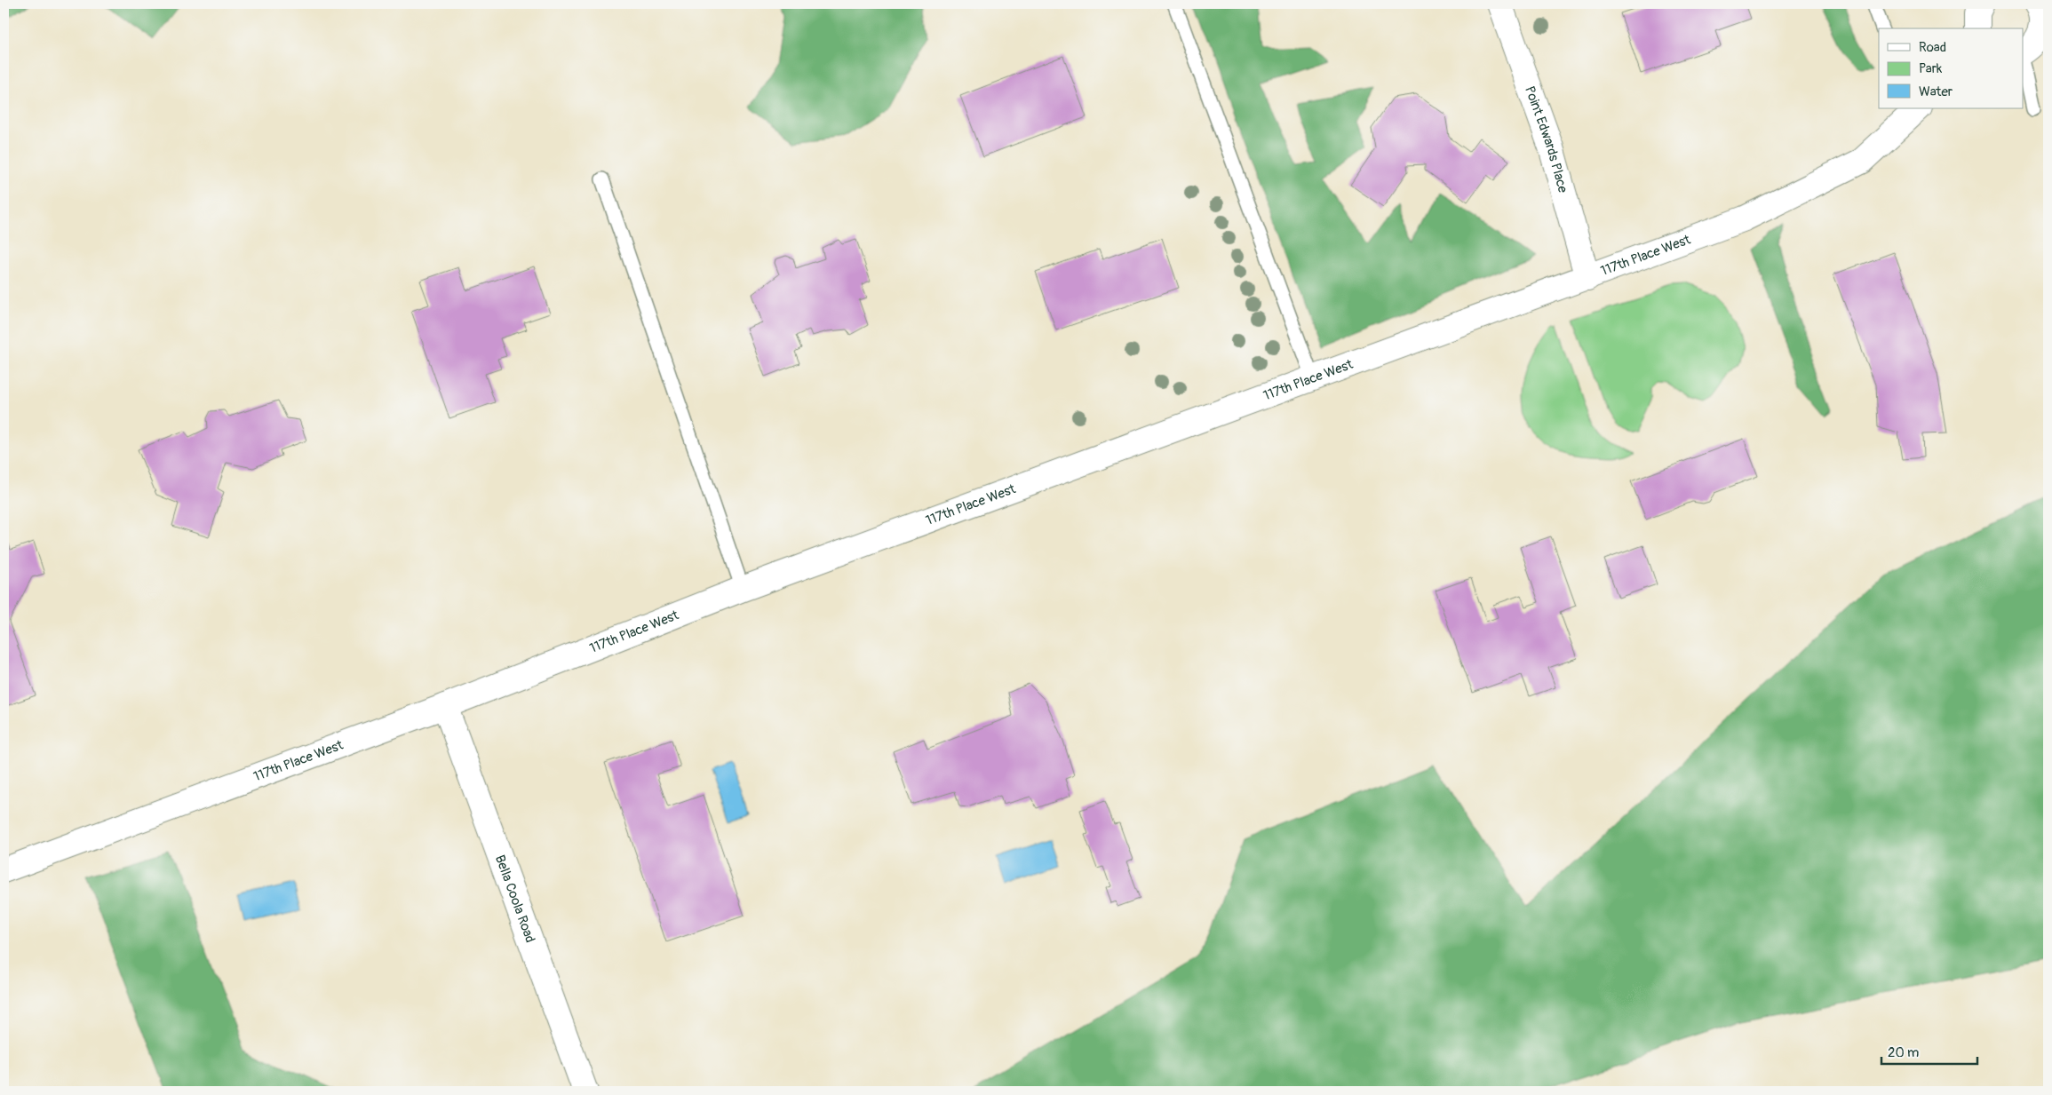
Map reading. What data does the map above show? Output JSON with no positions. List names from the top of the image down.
{
  "streets": {
    "street": ["Point Edwards Place", "117th Place West", "Bella Coola Road"]
  },
  "crossings": [
    ["Point Edwards Place", "117th Place West"],
    ["117th Place West", "Bella Coola Road"]
  ],
  "legend": ["Road", "Park", "Water"],
  "scale_bar": "20 m"
}
